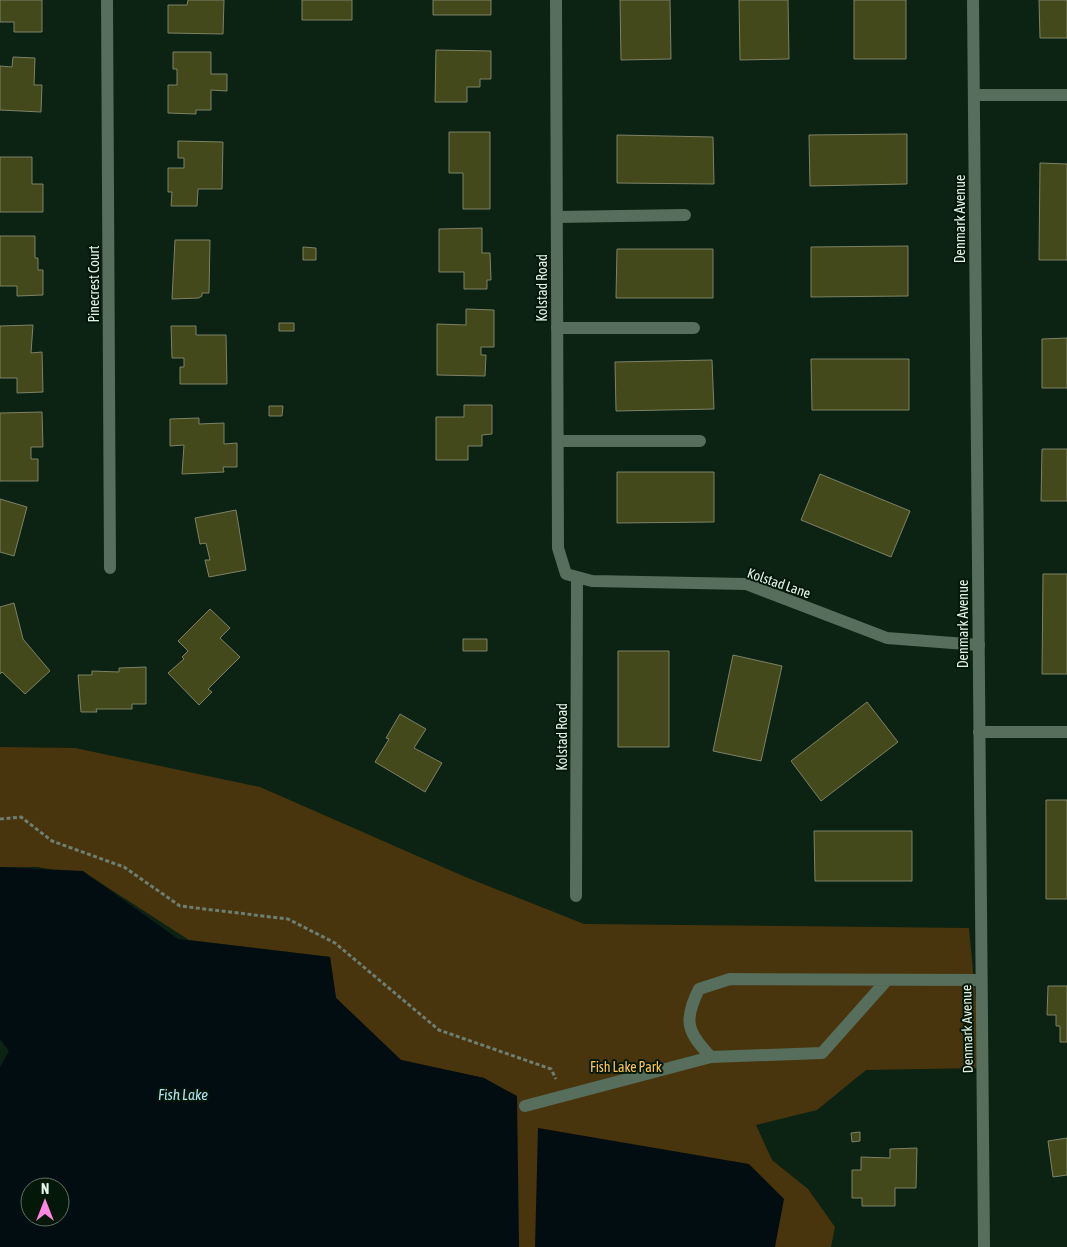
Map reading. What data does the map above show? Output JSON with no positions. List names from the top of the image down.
{
  "streets": {
    "street": [
      "Denmark Avenue",
      "Pinecrest Court",
      "Kolstad Road",
      "Kolstad Lane"
    ]
  },
  "crossings": [
    ["Denmark Avenue", "Kolstad Lane"],
    ["Kolstad Road", "Kolstad Lane"]
  ],
  "water": ["Fish Lake"],
  "parks": ["Fish Lake Park"],
  "north": "top"
}
